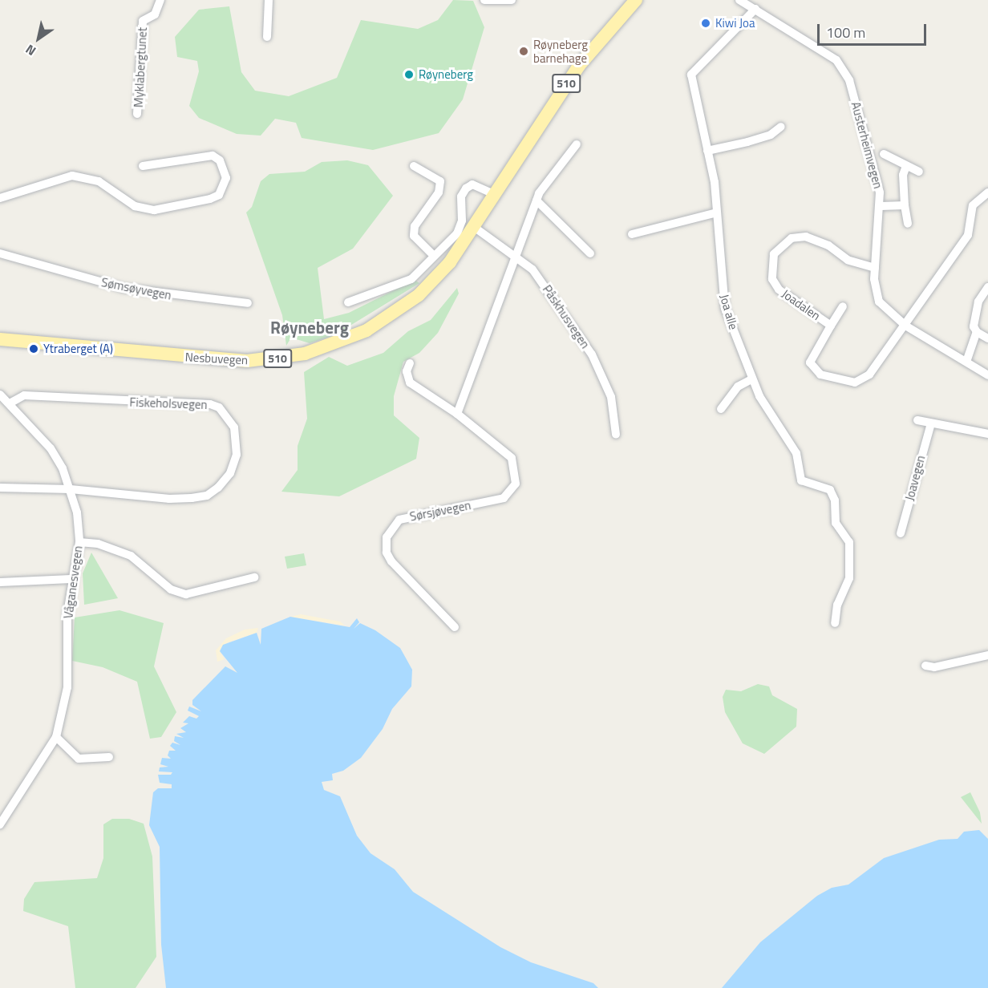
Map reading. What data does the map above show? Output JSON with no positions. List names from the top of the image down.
{
  "streets": {
    "main road": ["510", "Nesbuvegen"],
    "street": [
      "Myklabergtunet",
      "Austerheimvegen",
      "Sømsøyvegen",
      "Joadalen",
      "Joa alle",
      "Påskhusvegen",
      "Fiskeholsvegen",
      "Joavegen",
      "Sørsjøvegen",
      "Våganesvegen"
    ]
  },
  "crossings": [
    ["Austerheimvegen", "Joadalen"],
    ["Austerheimvegen", "Joa alle"],
    ["Påskhusvegen", "Nesbuvegen"],
    ["Fiskeholsvegen", "Våganesvegen"]
  ],
  "districts": ["Røyneberg"],
  "places": [
    "Kiwi Joa",
    "Røyneberg barnehage",
    "Røyneberg",
    "Ytraberget (A)"
  ],
  "scale_bar": "100 m",
  "north": "bottom left"
}
